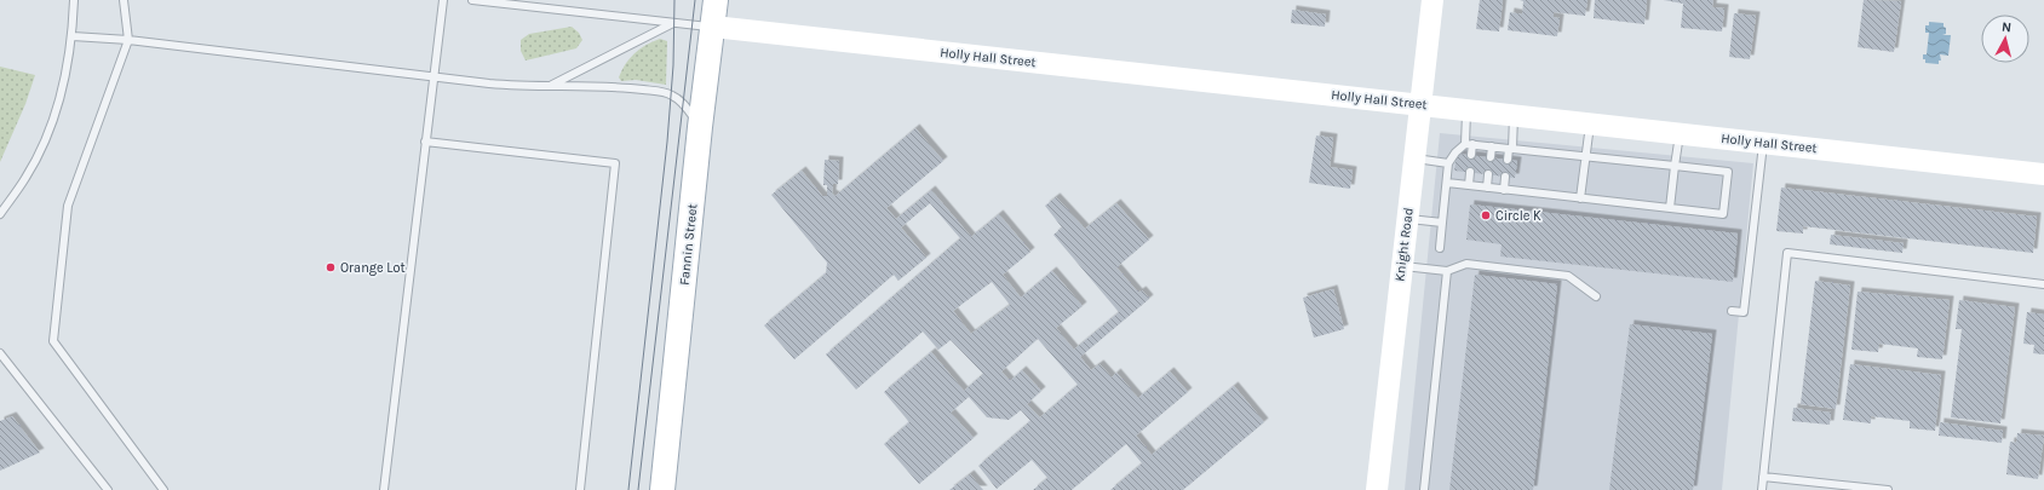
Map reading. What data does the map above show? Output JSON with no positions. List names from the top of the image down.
{
  "streets": {
    "main road": ["Fannin Street"],
    "street": ["Holly Hall Street", "Knight Road"]
  },
  "crossings": [
    ["Holly Hall Street", "Fannin Street"],
    ["Holly Hall Street", "Knight Road"]
  ],
  "places": ["Circle K", "Orange Lot"],
  "north": "top"
}
